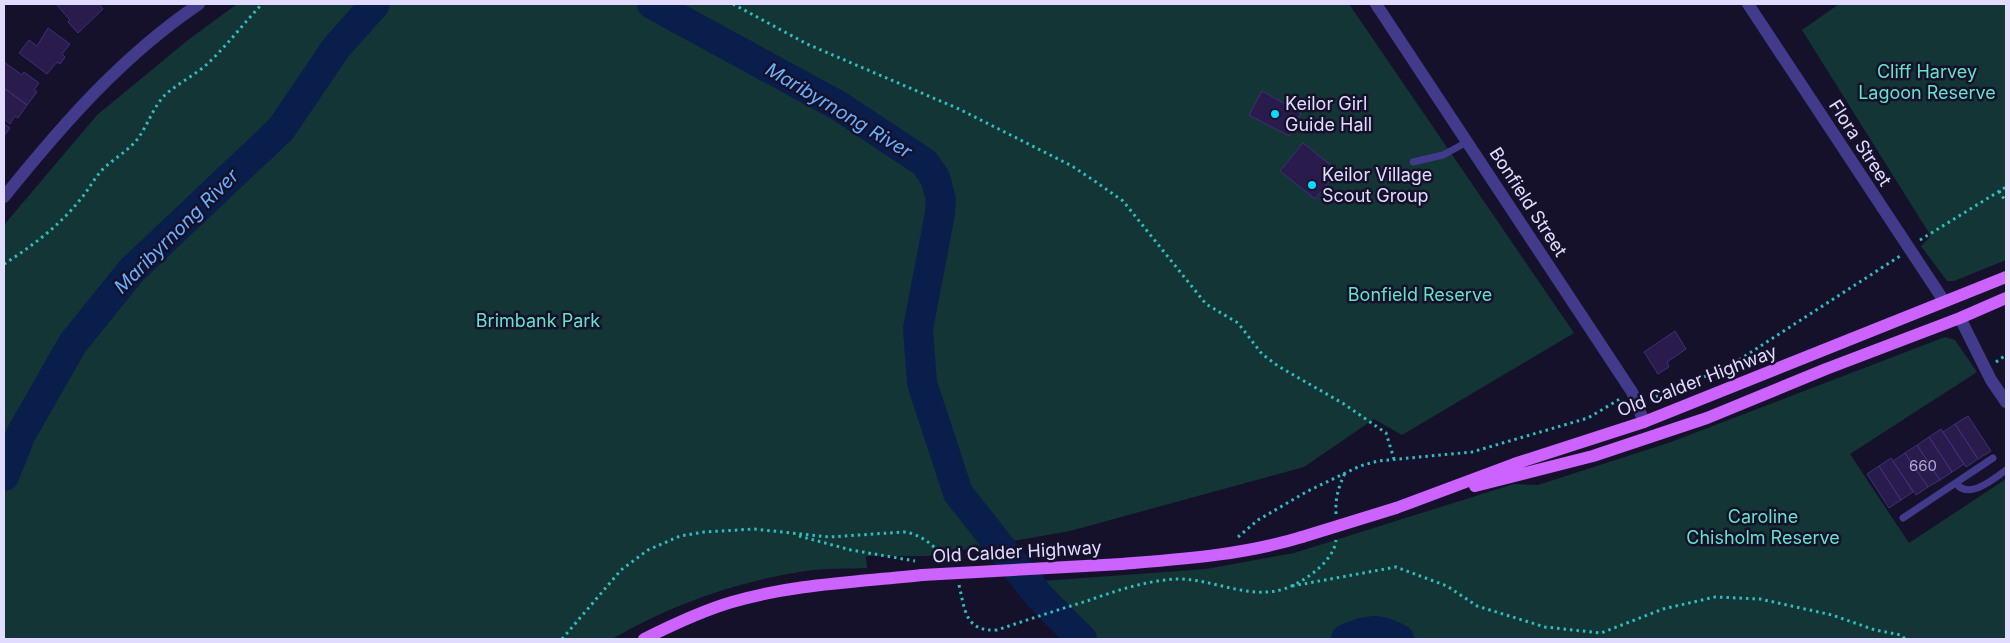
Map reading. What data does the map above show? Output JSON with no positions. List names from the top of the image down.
{
  "streets": {
    "main road": ["Old Calder Highway"],
    "street": ["Flora Street", "Bonfield Street"]
  },
  "crossings": [
    ["Flora Street", "Old Calder Highway"],
    ["Bonfield Street", "Old Calder Highway"]
  ],
  "water": ["Maribyrnong River"],
  "parks": [
    "Cliff Harvey Lagoon Reserve",
    "Bonfield Reserve",
    "Brimbank Park",
    "Caroline Chisholm Reserve"
  ],
  "places": ["Keilor Girl Guide Hall", "Keilor Village Scout Group"],
  "house_numbers": ["660"]
}
